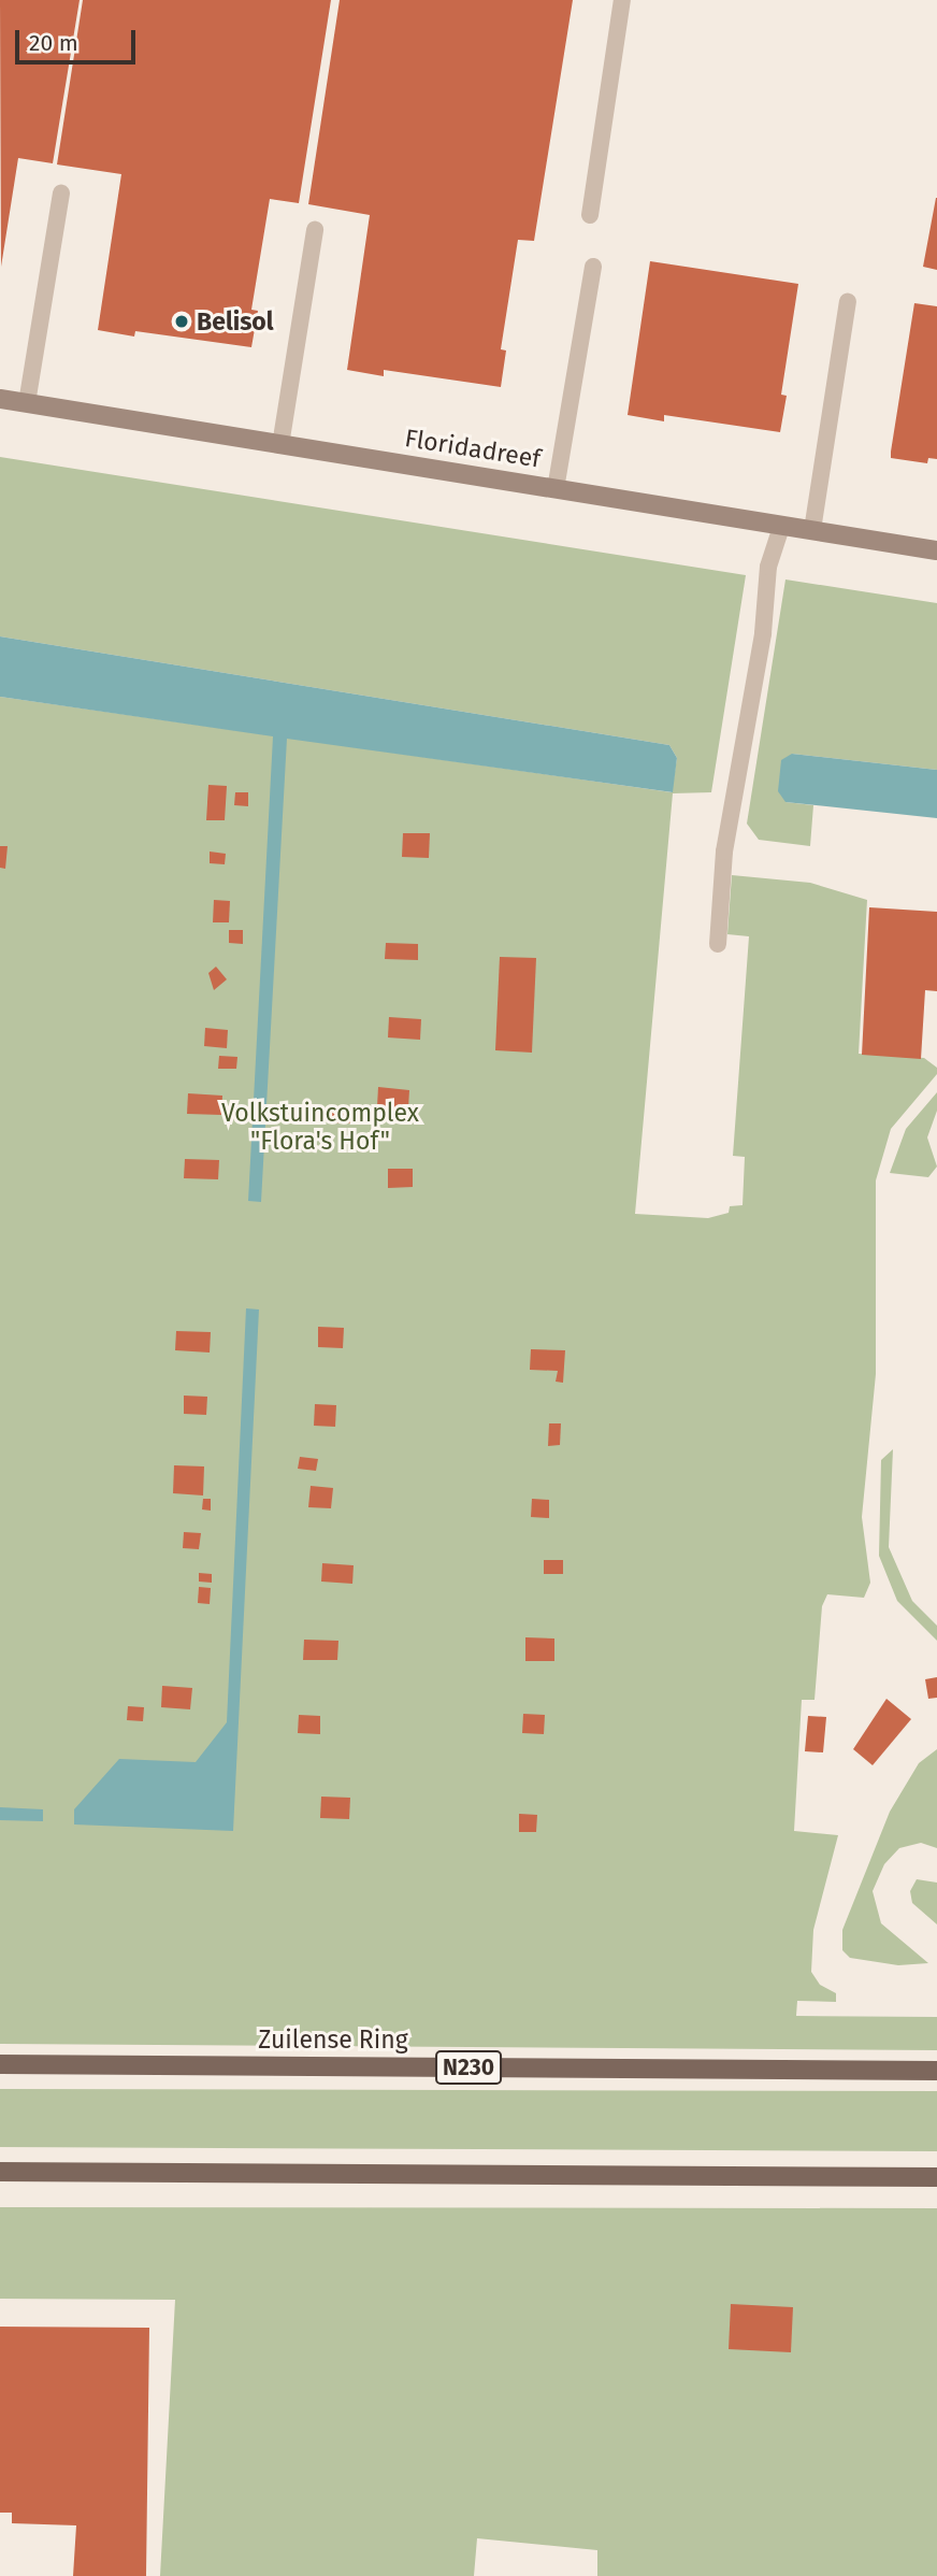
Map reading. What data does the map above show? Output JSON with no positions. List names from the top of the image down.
{
  "streets": {
    "main road": ["Zuilense Ring", "N230"],
    "street": ["Floridadreef"]
  },
  "parks": ["Volkstuincomplex \"Flora's Hof\""],
  "places": ["Belisol"],
  "scale_bar": "20 m"
}
